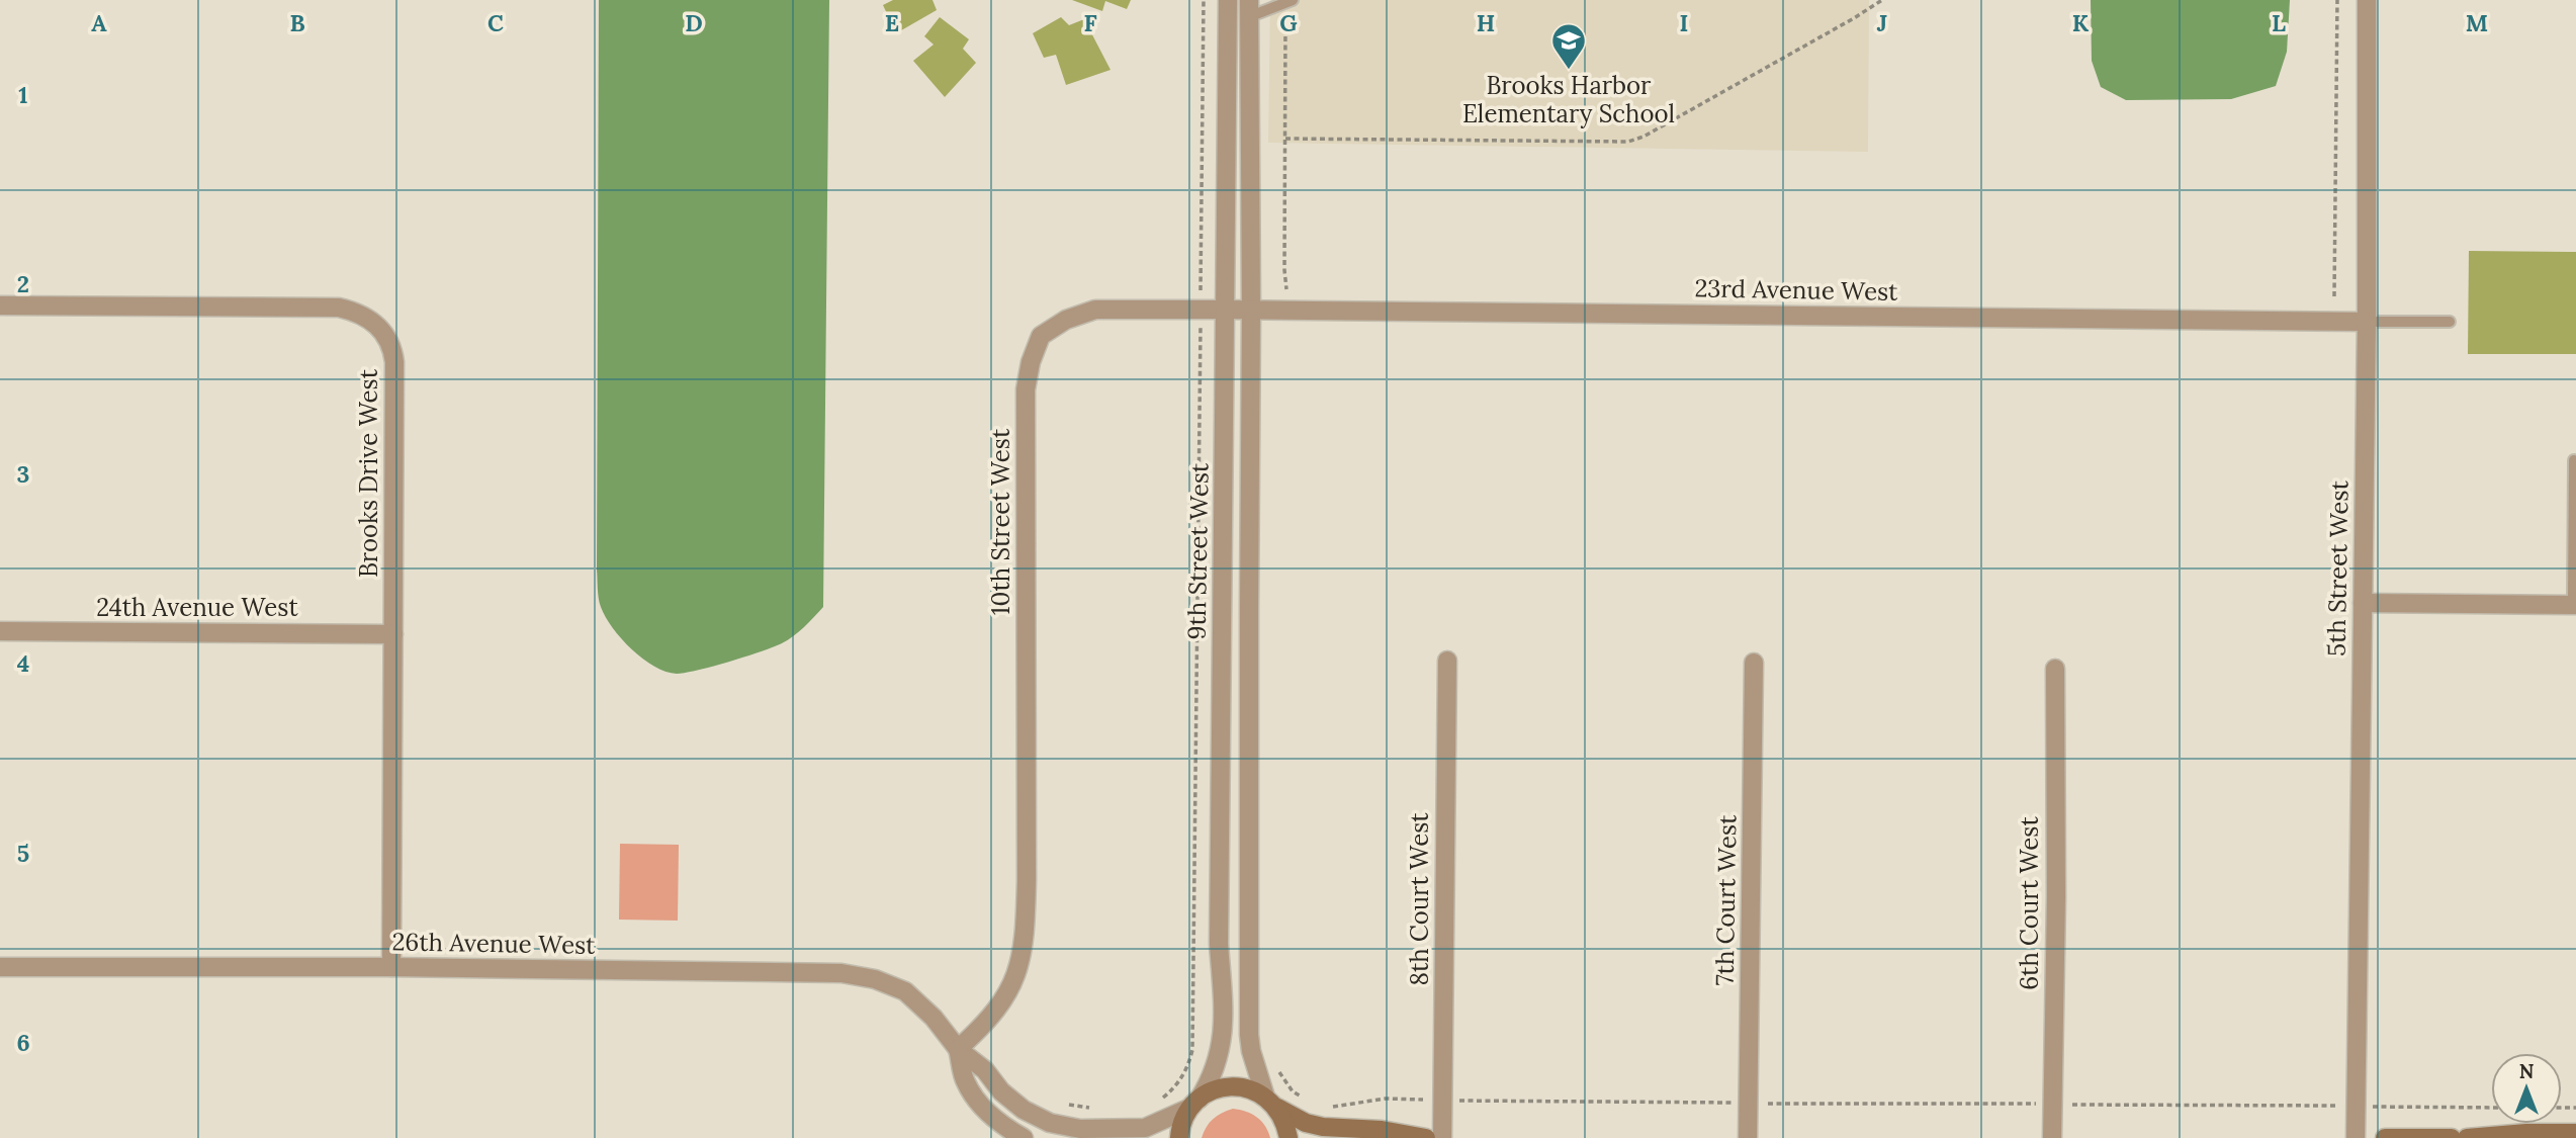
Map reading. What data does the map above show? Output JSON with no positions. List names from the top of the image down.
{
  "streets": {
    "street": [
      "23rd Avenue West",
      "Brooks Drive West",
      "10th Street West",
      "9th Street West",
      "5th Street West",
      "24th Avenue West",
      "8th Court West",
      "7th Court West",
      "6th Court West",
      "26th Avenue West"
    ]
  },
  "crossings": [
    ["23rd Avenue West", "10th Street West"],
    ["23rd Avenue West", "9th Street West"],
    ["23rd Avenue West", "5th Street West"],
    ["Brooks Drive West", "24th Avenue West"],
    ["Brooks Drive West", "26th Avenue West"],
    ["10th Street West", "9th Street West"],
    ["10th Street West", "26th Avenue West"],
    ["9th Street West", "26th Avenue West"]
  ],
  "places": {
    "school or university": ["Brooks Harbor Elementary School"]
  },
  "north": "top",
  "grid": {
    "columns": [
      "A",
      "B",
      "C",
      "D",
      "E",
      "F",
      "G",
      "H",
      "I",
      "J",
      "K",
      "L",
      "M"
    ],
    "rows": [
      "1",
      "2",
      "3",
      "4",
      "5",
      "6"
    ]
  }
}
